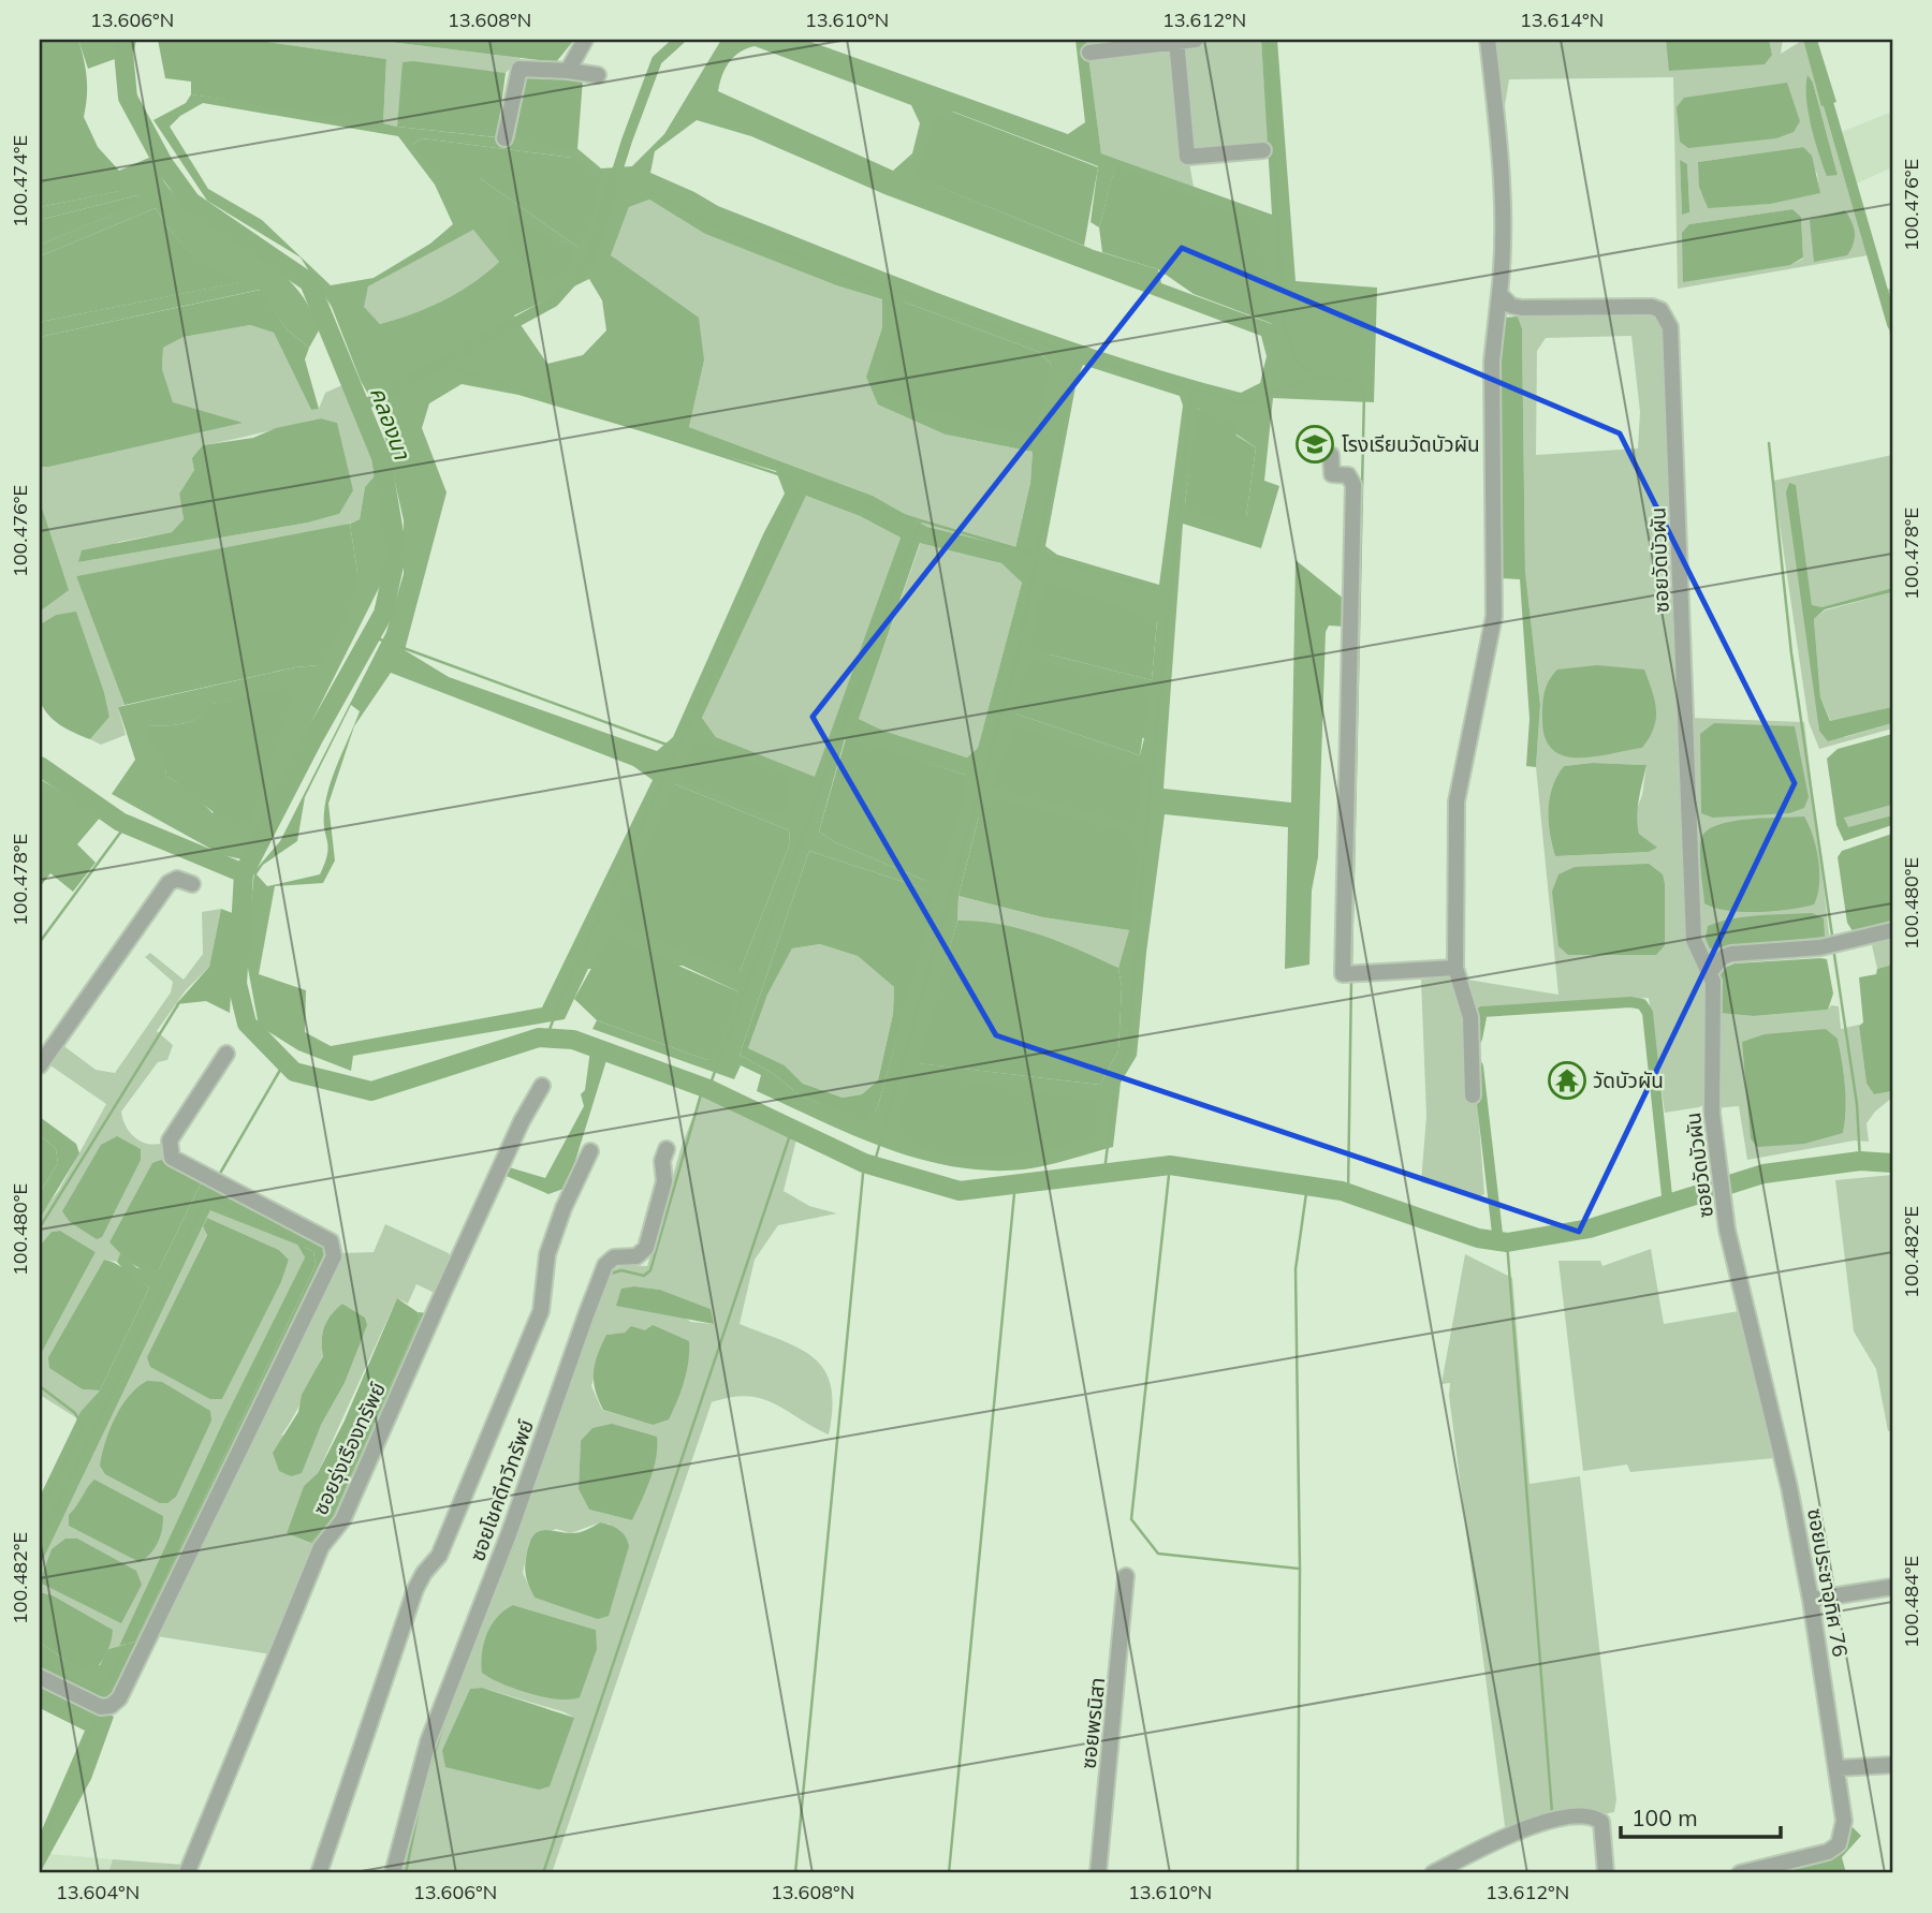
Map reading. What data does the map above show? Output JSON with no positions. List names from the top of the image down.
{
  "streets": {
    "street": [
      "ซอยวัดบัวผัน",
      "ซอยรุ่งเรืองทรัพย์",
      "ซอยโชคดีทวีทรัพย์",
      "ซอยประชาอุทิศ 76",
      "ซอยพรนิสา"
    ]
  },
  "crossings": [
    ["ซอยวัดบัวผัน", "ซอยประชาอุทิศ 76"]
  ],
  "water": ["คลองนา"],
  "places": {
    "school or university": ["โรงเรียนวัดบัวผัน"],
    "temple": ["วัดบัวผัน"]
  },
  "scale_bar": "100 m",
  "coordinates": [
    "13.606°N",
    "13.608°N",
    "13.610°N",
    "13.612°N",
    "13.614°N",
    "100.474°E",
    "100.476°E",
    "100.478°E",
    "100.480°E",
    "100.482°E",
    "100.484°E",
    "13.604°N"
  ]
}
